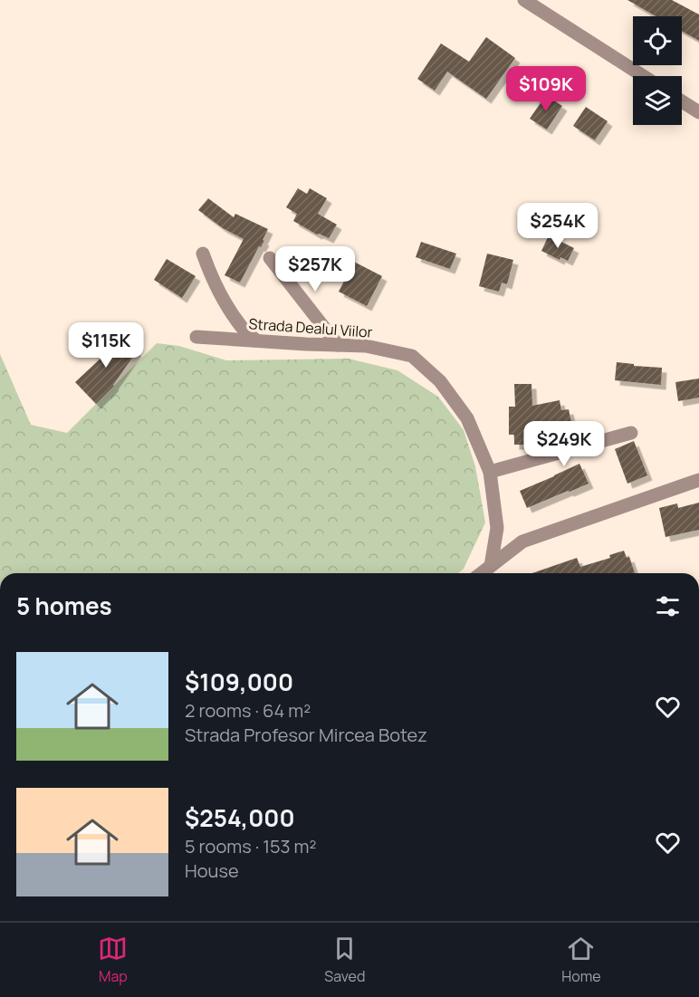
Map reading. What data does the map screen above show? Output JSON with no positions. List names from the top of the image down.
{
  "streets": {
    "street": ["Strada Dealul Viilor"]
  },
  "page": {
    "price": [
      "$109K",
      "$254K",
      "$257K",
      "$115K",
      "$249K"
    ],
    "heading": "5 homes",
    "list": [
      {
        "name": "$109,000",
        "note": "2 rooms · 64 m² · Strada Profesor Mircea Botez"
      },
      {
        "name": "$254,000",
        "note": "5 rooms · 153 m² · House"
      }
    ],
    "tabs": ["Map", "Saved", "Home"]
  }
}
